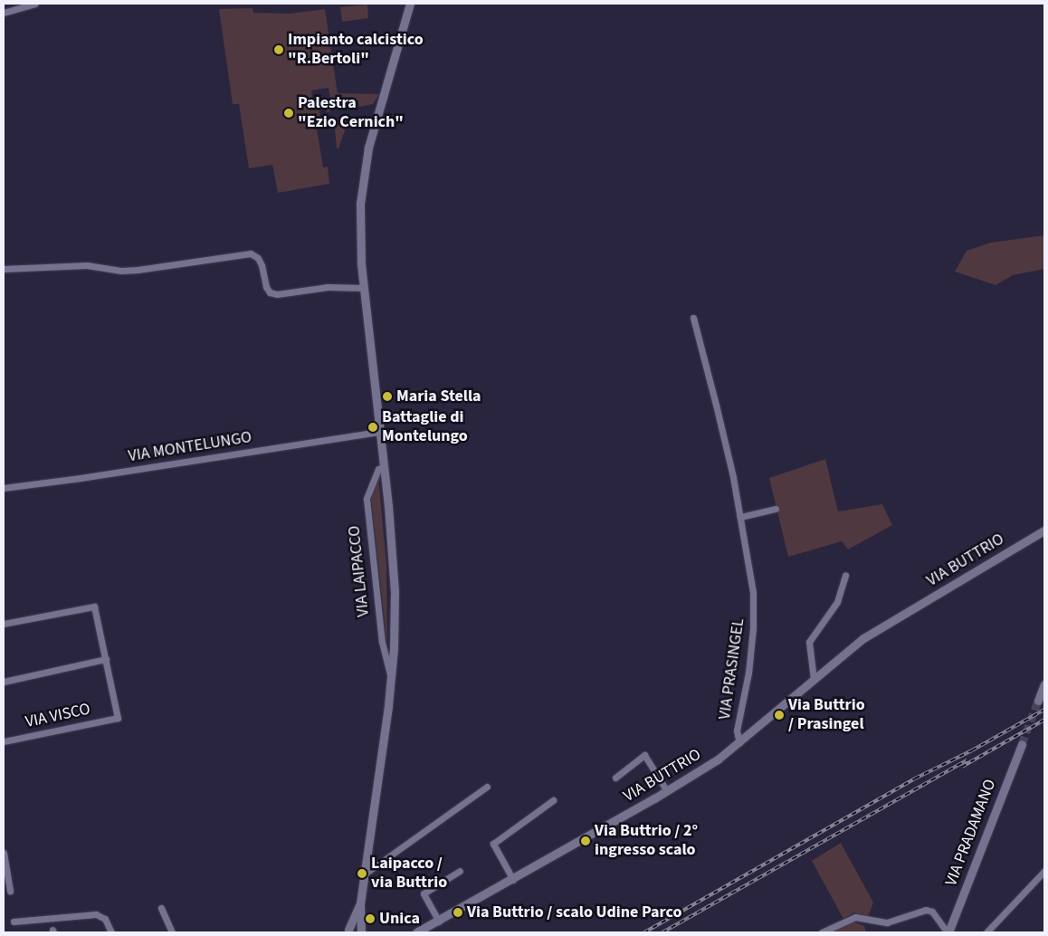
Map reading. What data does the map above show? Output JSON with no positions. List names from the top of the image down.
{
  "streets": {
    "street": [
      "VIA MONTELUNGO",
      "VIA BUTTRIO",
      "VIA LAIPACCO",
      "VIA PRASINGEL",
      "VIA VISCO",
      "VIA PRADAMANO"
    ]
  },
  "crossings": [
    ["VIA MONTELUNGO", "VIA LAIPACCO"],
    ["VIA BUTTRIO", "VIA PRASINGEL"]
  ],
  "places": [
    "Impianto calcistico \"R.Bertoli\"",
    "Palestra \"Ezio Cernich\"",
    "Maria Stella",
    "Battaglie di Montelungo",
    "Via Buttrio / Prasingel",
    "Via Buttrio / 2° ingresso scalo",
    "Laipacco / via Buttrio",
    "Via Buttrio / scalo Udine Parco",
    "Unica"
  ]
}
